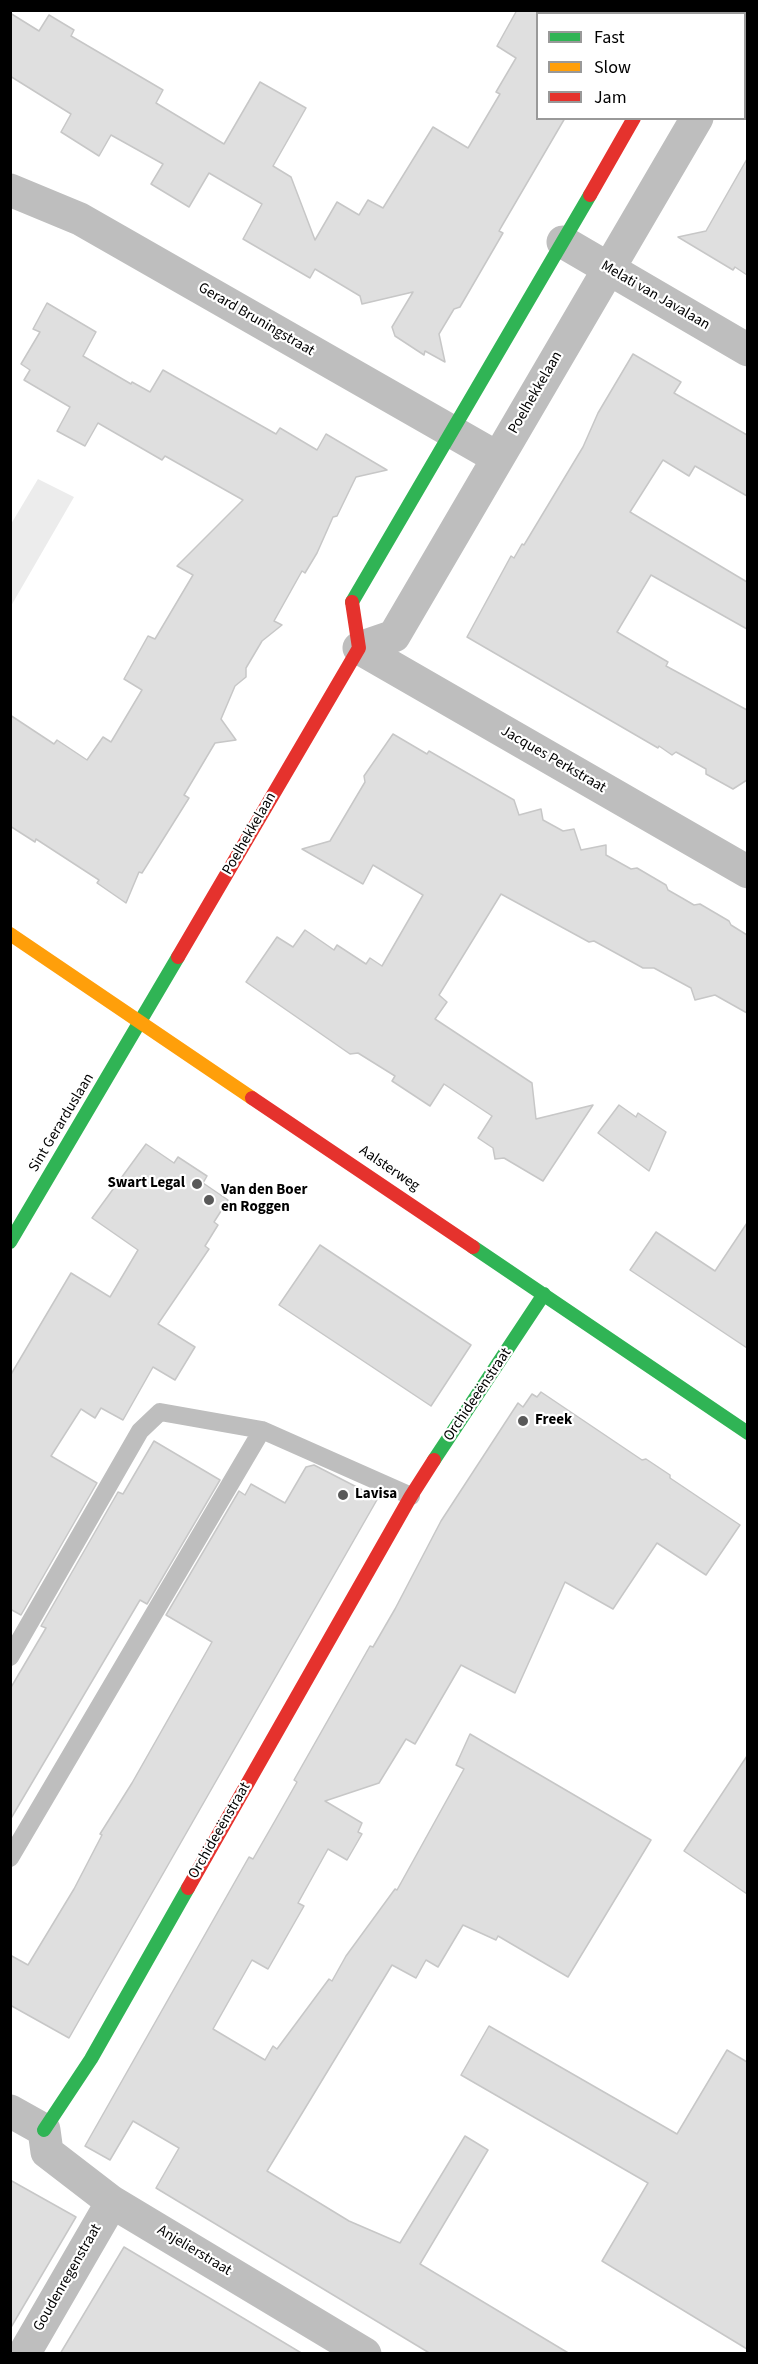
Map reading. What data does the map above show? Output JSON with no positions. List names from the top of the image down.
{
  "streets": {
    "street": [
      "Melati van Javalaan",
      "Gerard Bruningstraat",
      "Poelhekkelaan",
      "Jacques Perkstraat",
      "Sint Gerarduslaan",
      "Aalsterweg",
      "Orchideeënstraat",
      "Anjelierstraat",
      "Goudenregenstraat"
    ]
  },
  "crossings": [
    ["Melati van Javalaan", "Poelhekkelaan"],
    ["Gerard Bruningstraat", "Poelhekkelaan"],
    ["Poelhekkelaan", "Jacques Perkstraat"],
    ["Poelhekkelaan", "Sint Gerarduslaan"],
    ["Poelhekkelaan", "Aalsterweg"],
    ["Sint Gerarduslaan", "Aalsterweg"],
    ["Aalsterweg", "Orchideeënstraat"],
    ["Orchideeënstraat", "Anjelierstraat"],
    ["Anjelierstraat", "Goudenregenstraat"]
  ],
  "places": [
    "Swart Legal",
    "Van den Boer en Roggen",
    "Freek",
    "Lavisa"
  ],
  "legend": ["Fast", "Slow", "Jam"]
}
